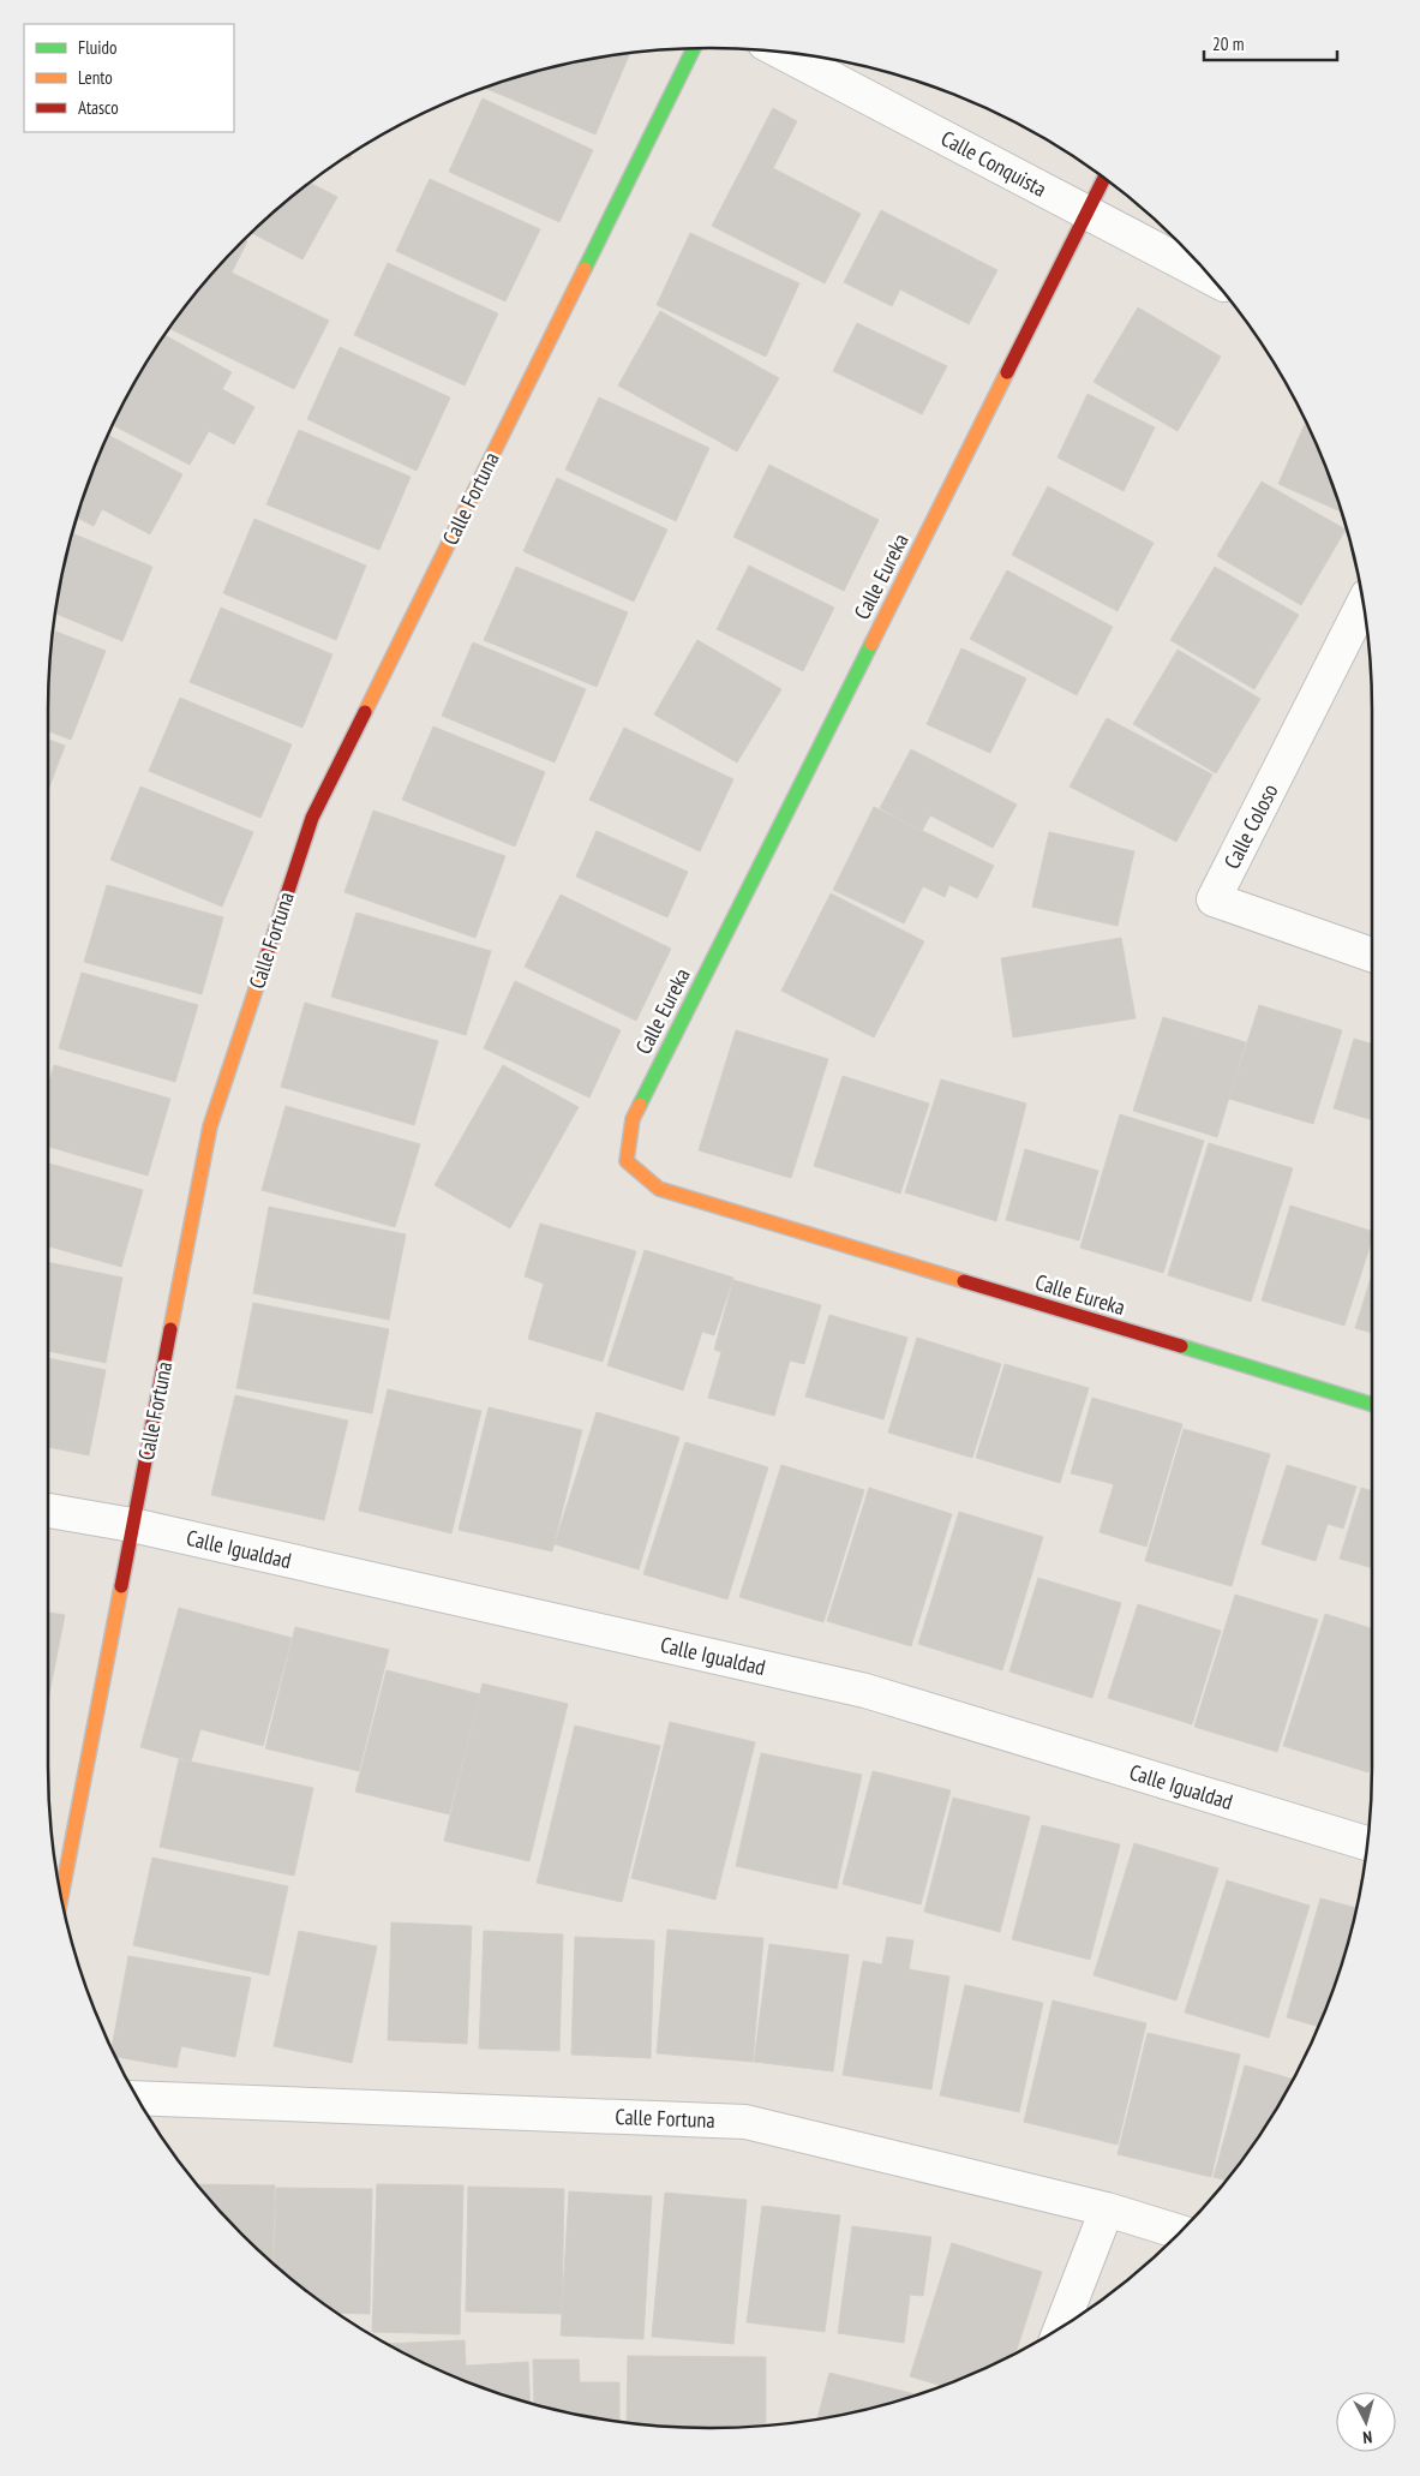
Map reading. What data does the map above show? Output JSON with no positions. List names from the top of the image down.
{
  "streets": {
    "street": [
      "Calle Conquista",
      "Calle Fortuna",
      "Calle Eureka",
      "Calle Coloso",
      "Calle Igualdad"
    ]
  },
  "crossings": [
    ["Calle Conquista", "Calle Eureka"],
    ["Calle Fortuna", "Calle Igualdad"]
  ],
  "legend": ["Fluido", "Lento", "Atasco"],
  "scale_bar": "20 m",
  "north": "bottom"
}
